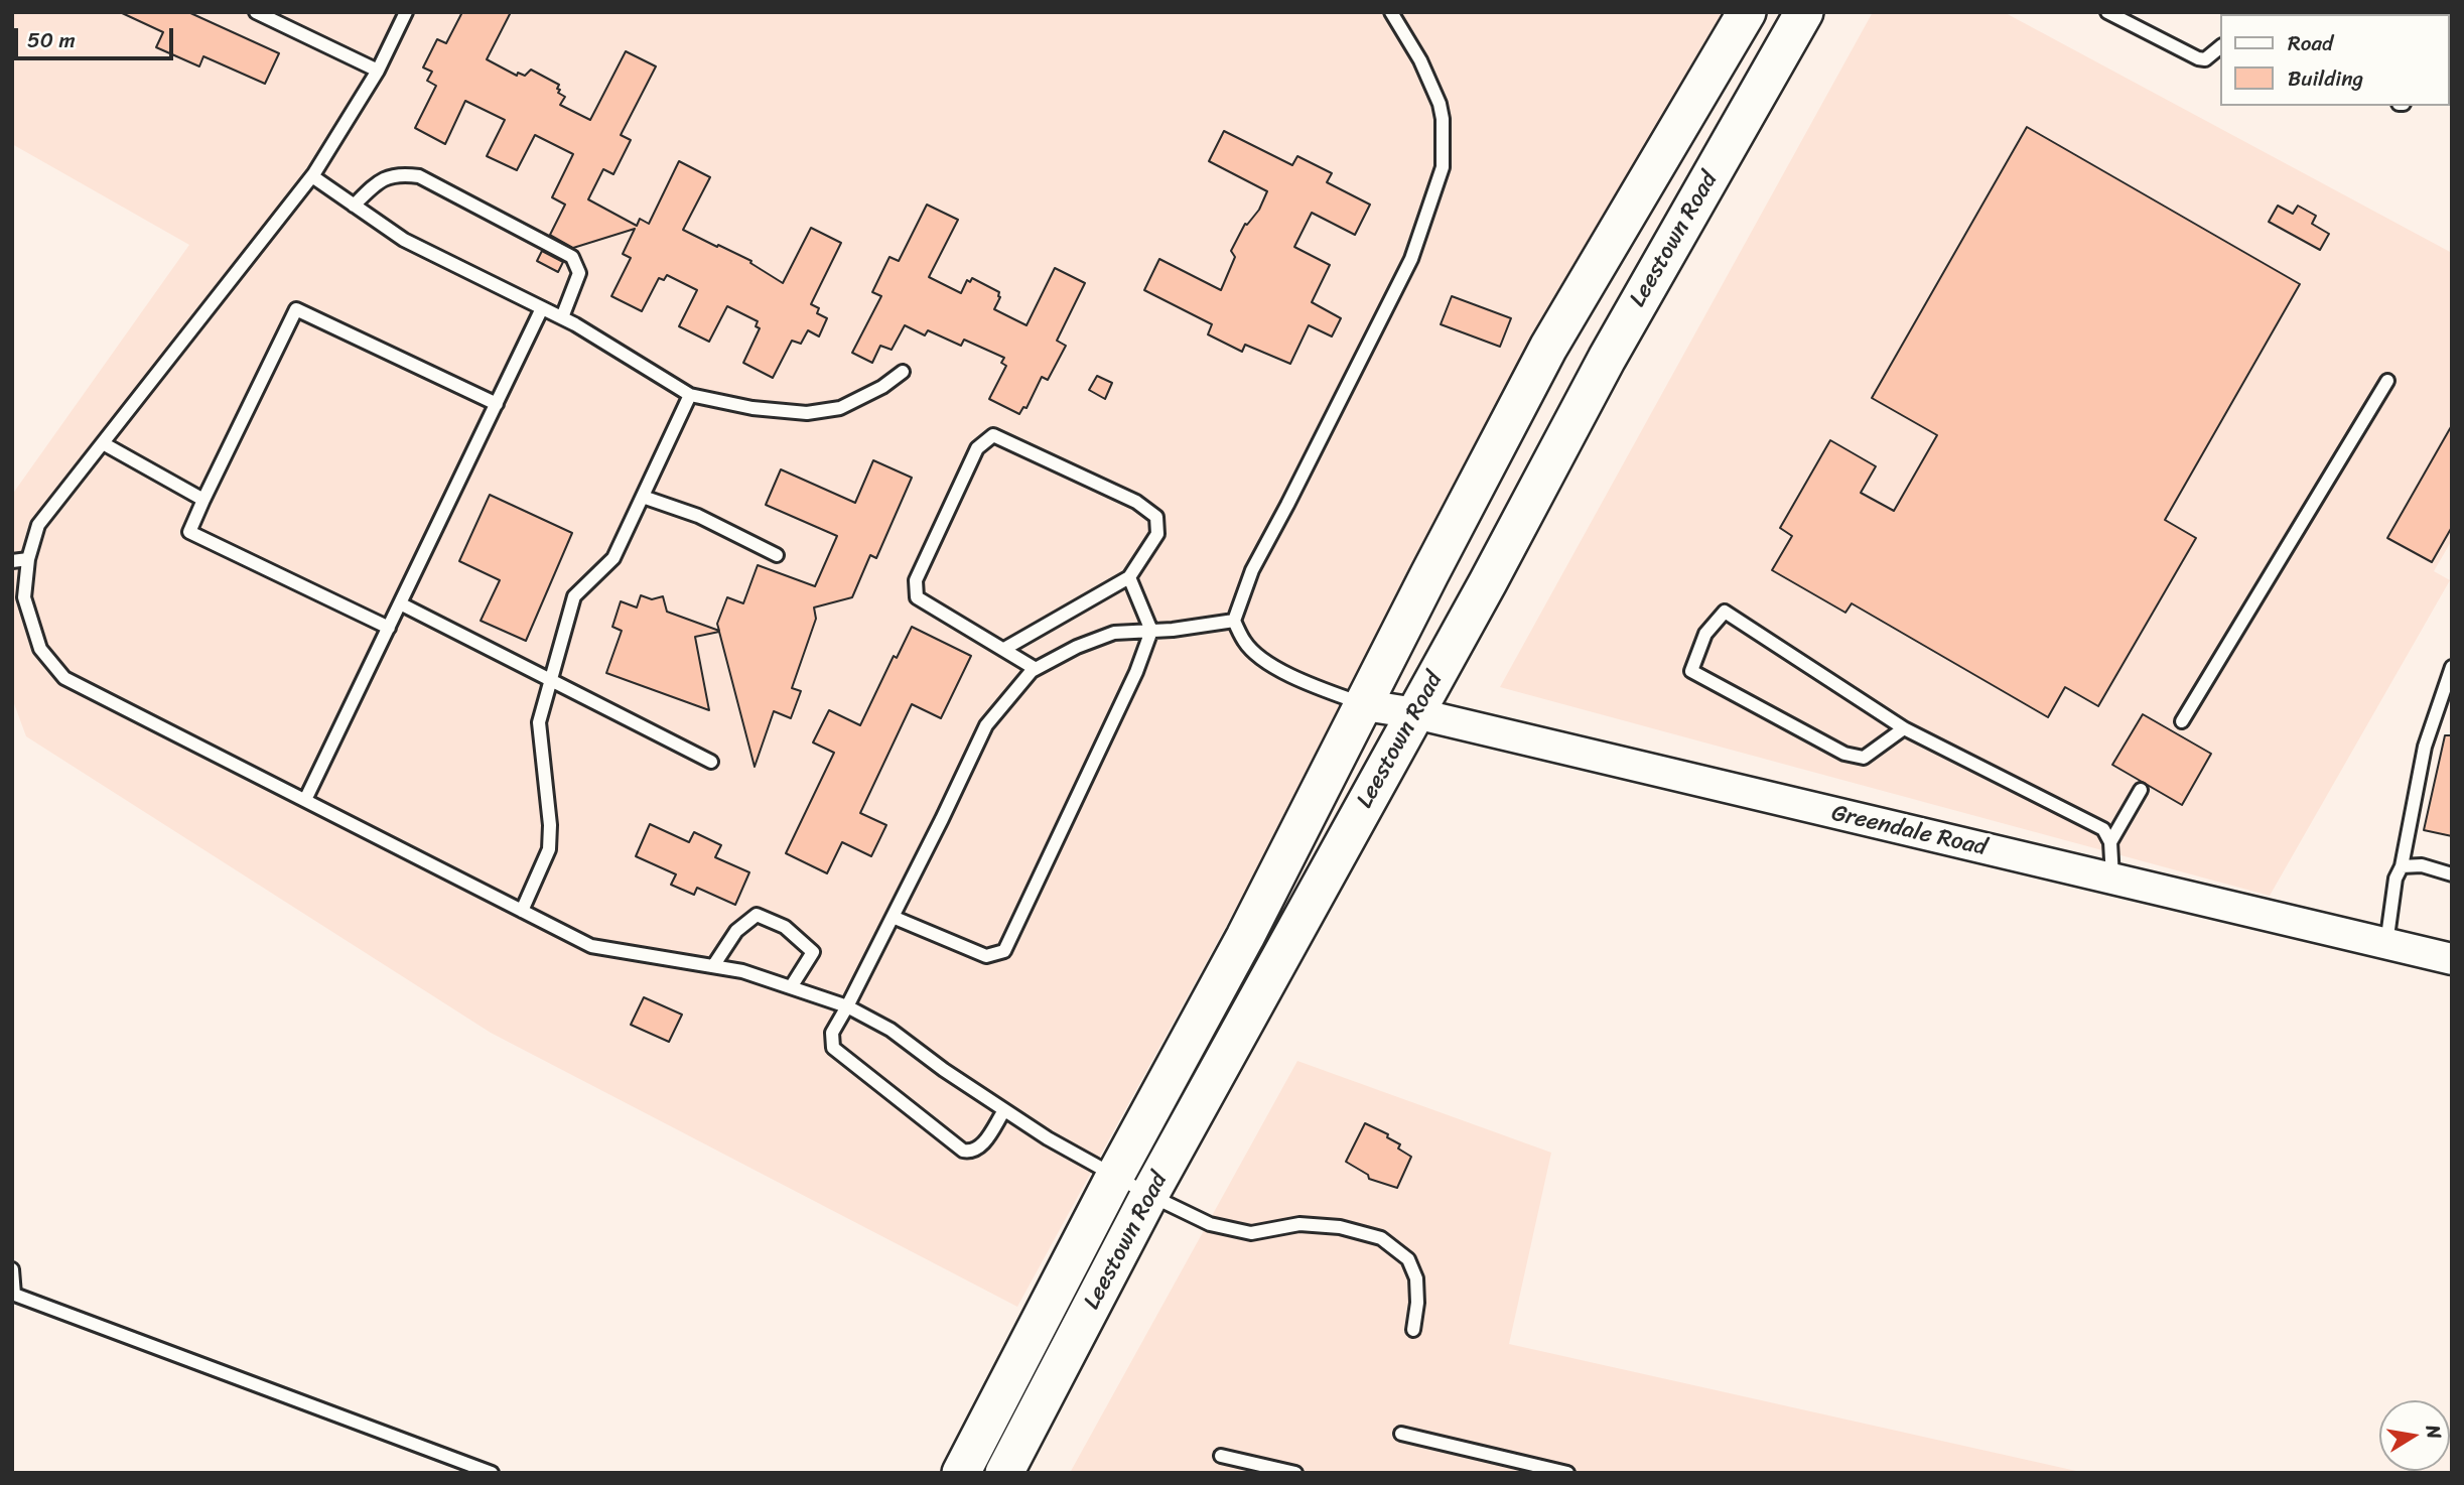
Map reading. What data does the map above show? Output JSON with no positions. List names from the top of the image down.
{
  "streets": {
    "main road": ["Leestown Road"],
    "street": ["Greendale Road"]
  },
  "crossings": [
    ["Leestown Road", "Greendale Road"]
  ],
  "legend": ["Road", "Building"],
  "scale_bar": "50 m",
  "north": "right"
}
